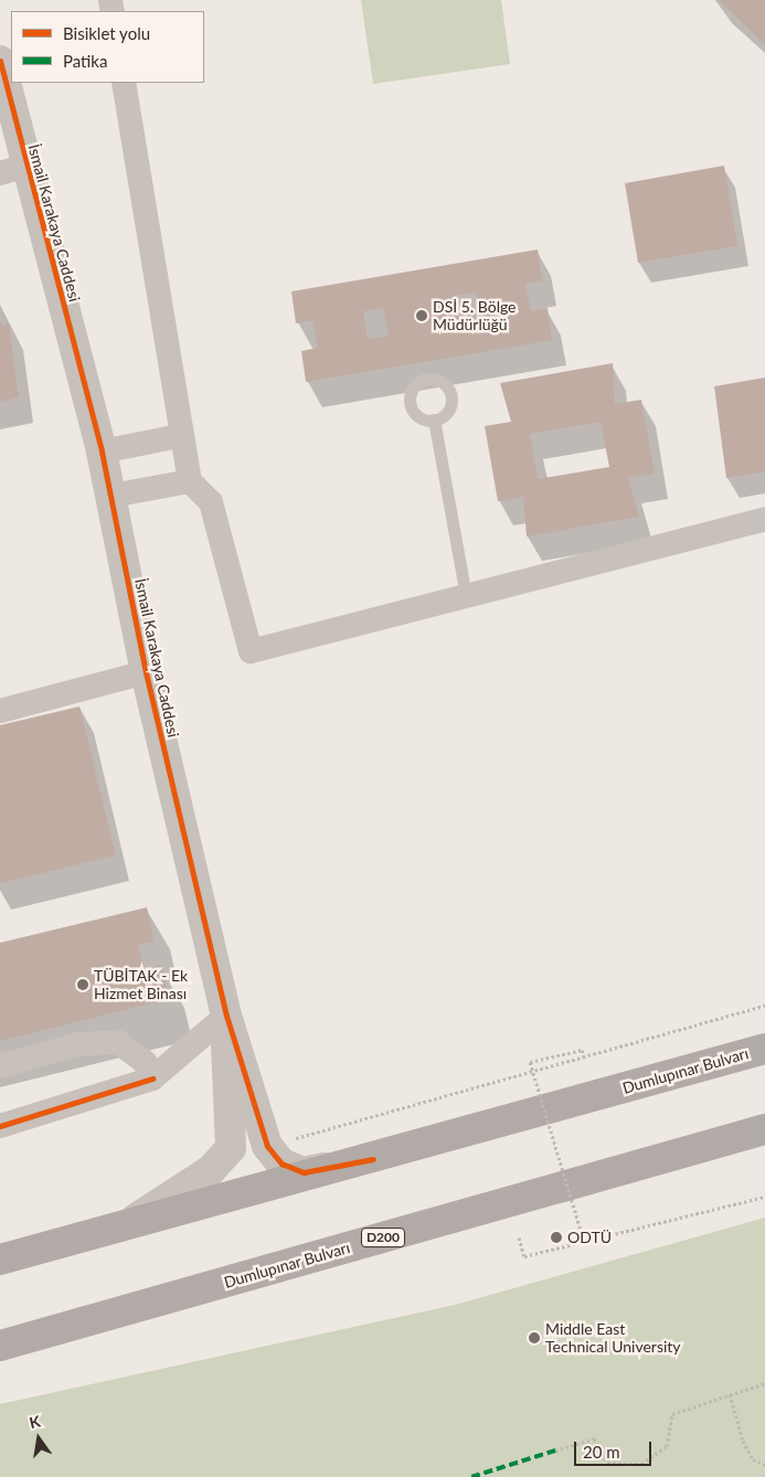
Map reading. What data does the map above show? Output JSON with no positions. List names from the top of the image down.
{
  "streets": {
    "highway": ["Dumlupınar Bulvarı", "D200"],
    "street": ["İsmail Karakaya Caddesi"]
  },
  "crossings": [
    ["İsmail Karakaya Caddesi", "Dumlupınar Bulvarı"]
  ],
  "places": [
    "DSİ 5. Bölge Müdürlüğü",
    "TÜBİTAK - Ek Hizmet Binası",
    "ODTÜ",
    "Middle East Technical University"
  ],
  "legend": ["Bisiklet yolu", "Patika"],
  "scale_bar": "20 m",
  "north": "top"
}
